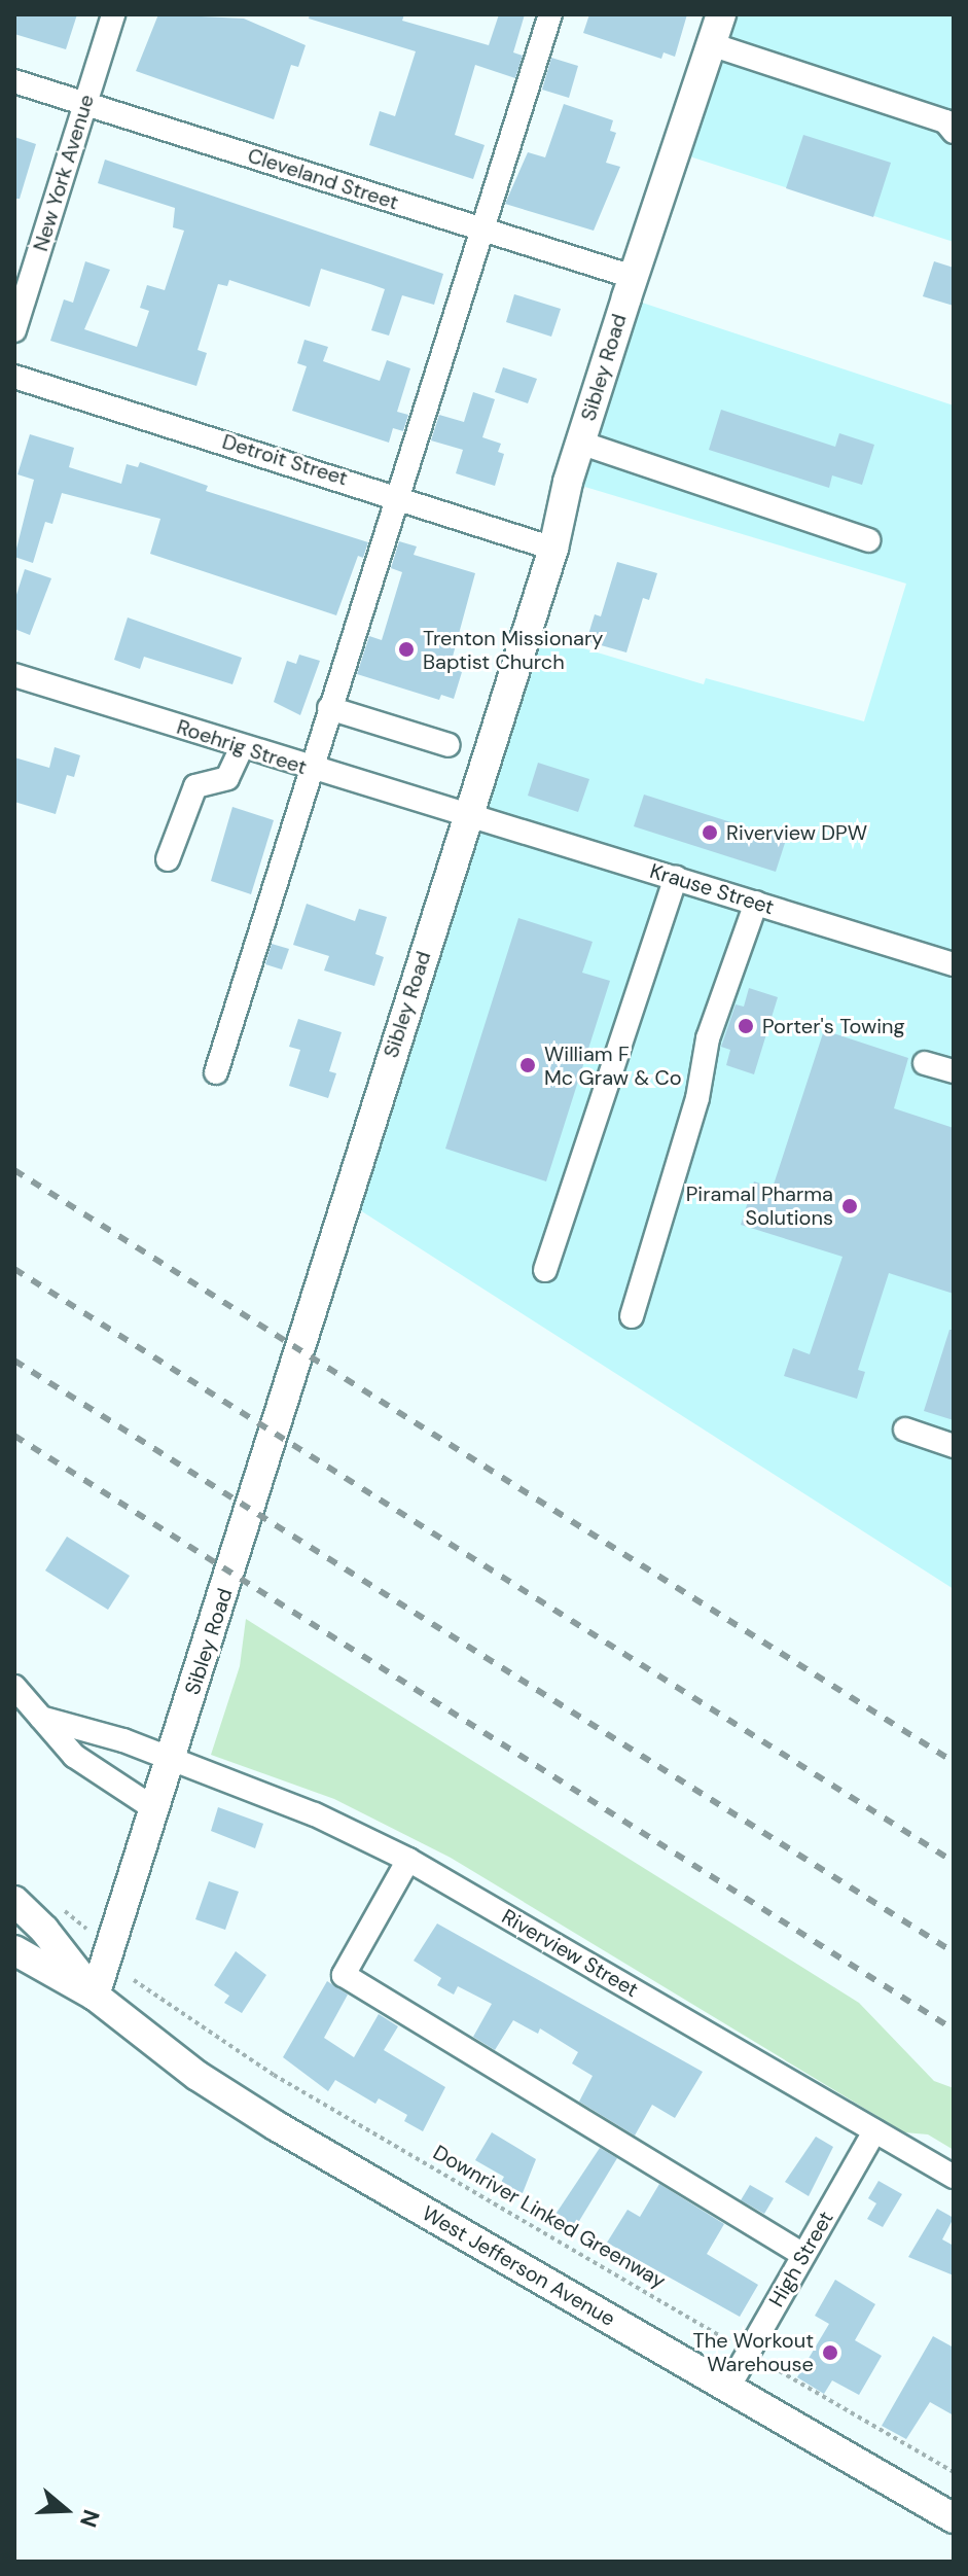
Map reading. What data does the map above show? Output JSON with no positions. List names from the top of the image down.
{
  "streets": {
    "main road": ["Sibley Road", "West Jefferson Avenue"],
    "street": [
      "New York Avenue",
      "Cleveland Street",
      "Detroit Street",
      "Roehrig Street",
      "Krause Street",
      "Riverview Street",
      "High Street"
    ],
    "path": ["Downriver Linked Greenway"]
  },
  "crossings": [
    ["New York Avenue", "Cleveland Street"],
    ["Cleveland Street", "Sibley Road"],
    ["Sibley Road", "Detroit Street"],
    ["Sibley Road", "Roehrig Street"],
    ["Sibley Road", "Krause Street"],
    ["Sibley Road", "Riverview Street"],
    ["Sibley Road", "West Jefferson Avenue"],
    ["Roehrig Street", "Krause Street"],
    ["Riverview Street", "High Street"],
    ["Downriver Linked Greenway", "High Street"],
    ["High Street", "West Jefferson Avenue"]
  ],
  "places": [
    "Trenton Missionary Baptist Church",
    "Riverview DPW",
    "Porter's Towing",
    "William F Mc Graw & Co",
    "Piramal Pharma Solutions",
    "The Workout Warehouse"
  ],
  "north": "right"
}
